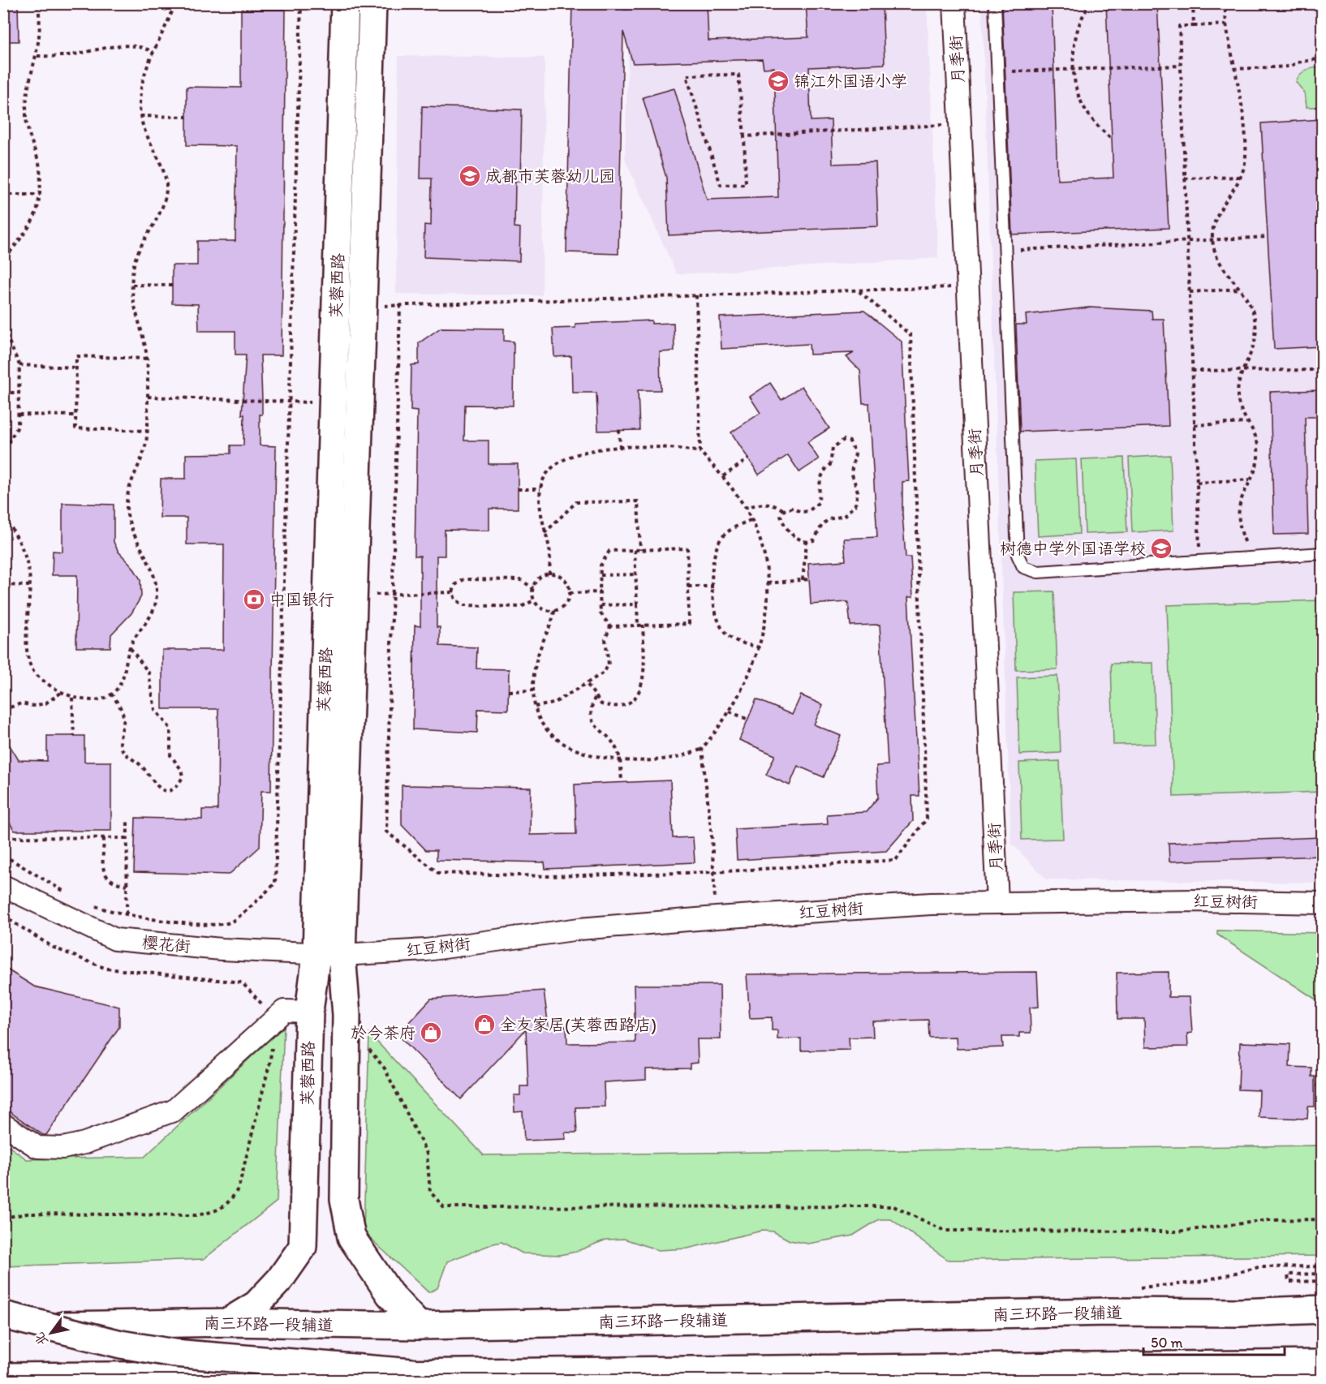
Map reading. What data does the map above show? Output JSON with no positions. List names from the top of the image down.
{
  "streets": {
    "main road": ["芙蓉西路", "南三环路一段辅道"],
    "street": ["月季街", "红豆树街", "樱花街"]
  },
  "crossings": [
    ["月季街", "红豆树街"],
    ["芙蓉西路", "红豆树街"],
    ["芙蓉西路", "樱花街"],
    ["芙蓉西路", "南三环路一段辅道"],
    ["红豆树街", "樱花街"]
  ],
  "places": {
    "school or university": ["锦江外国语小学", "成都市芙蓉幼儿园", "树德中学外国语学校"],
    "bank": ["中国银行"],
    "shop": ["全友家居(芙蓉西路店)", "於今茶府"]
  },
  "scale_bar": "50 m",
  "north": "bottom left"
}
